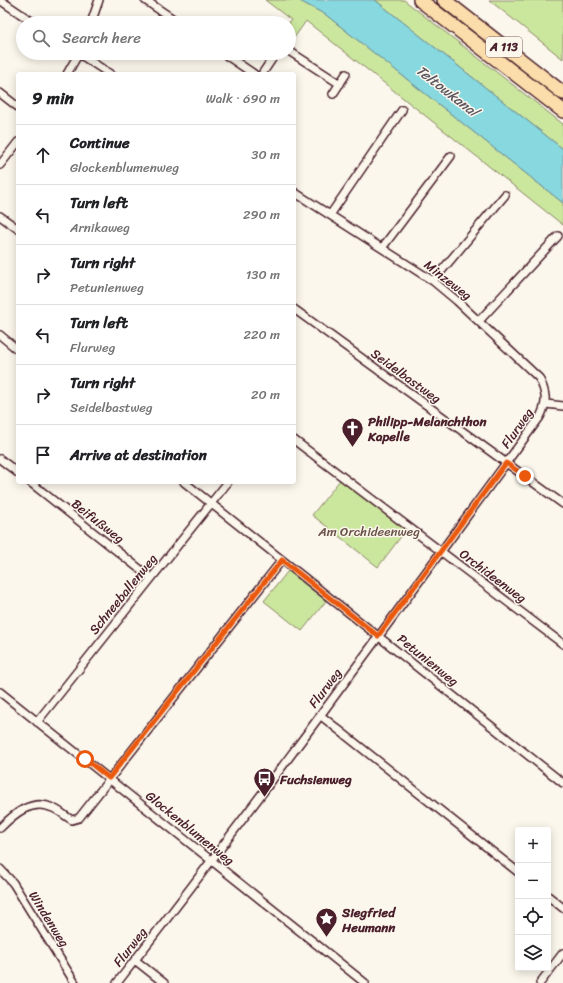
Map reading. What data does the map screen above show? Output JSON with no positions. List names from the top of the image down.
{
  "streets": {
    "highway": ["A 113"],
    "street": [
      "Minzeweg",
      "Seidelbastweg",
      "Flurweg",
      "Beifußweg",
      "Orchideenweg",
      "Schneeballenweg",
      "Petunienweg",
      "Glockenblumenweg",
      "Windenweg"
    ]
  },
  "crossings": [
    ["Minzeweg", "Flurweg"],
    ["Seidelbastweg", "Flurweg"],
    ["Flurweg", "Orchideenweg"],
    ["Flurweg", "Petunienweg"],
    ["Flurweg", "Glockenblumenweg"],
    ["Beifußweg", "Schneeballenweg"],
    ["Schneeballenweg", "Petunienweg"],
    ["Schneeballenweg", "Glockenblumenweg"]
  ],
  "water": ["Teltowkanal"],
  "parks": ["Am Orchideenweg"],
  "places": {
    "church": ["Philipp-Melanchthon Kapelle"],
    "bus stop": ["Fuchsienweg"],
    "place": ["Siegfried Heumann"]
  },
  "page": {
    "search": "Search here",
    "heading": ["9 min", "Walk · 690 m"],
    "list": [
      ["Continue", "Glockenblumenweg", "30 m"],
      ["Turn left", "Arnikaweg", "290 m"],
      ["Turn right", "Petunienweg", "130 m"],
      ["Turn left", "Flurweg", "220 m"],
      ["Turn right", "Seidelbastweg", "20 m"],
      "Arrive at destination"
    ],
    "map_buttons": ["+", "−"]
  }
}
